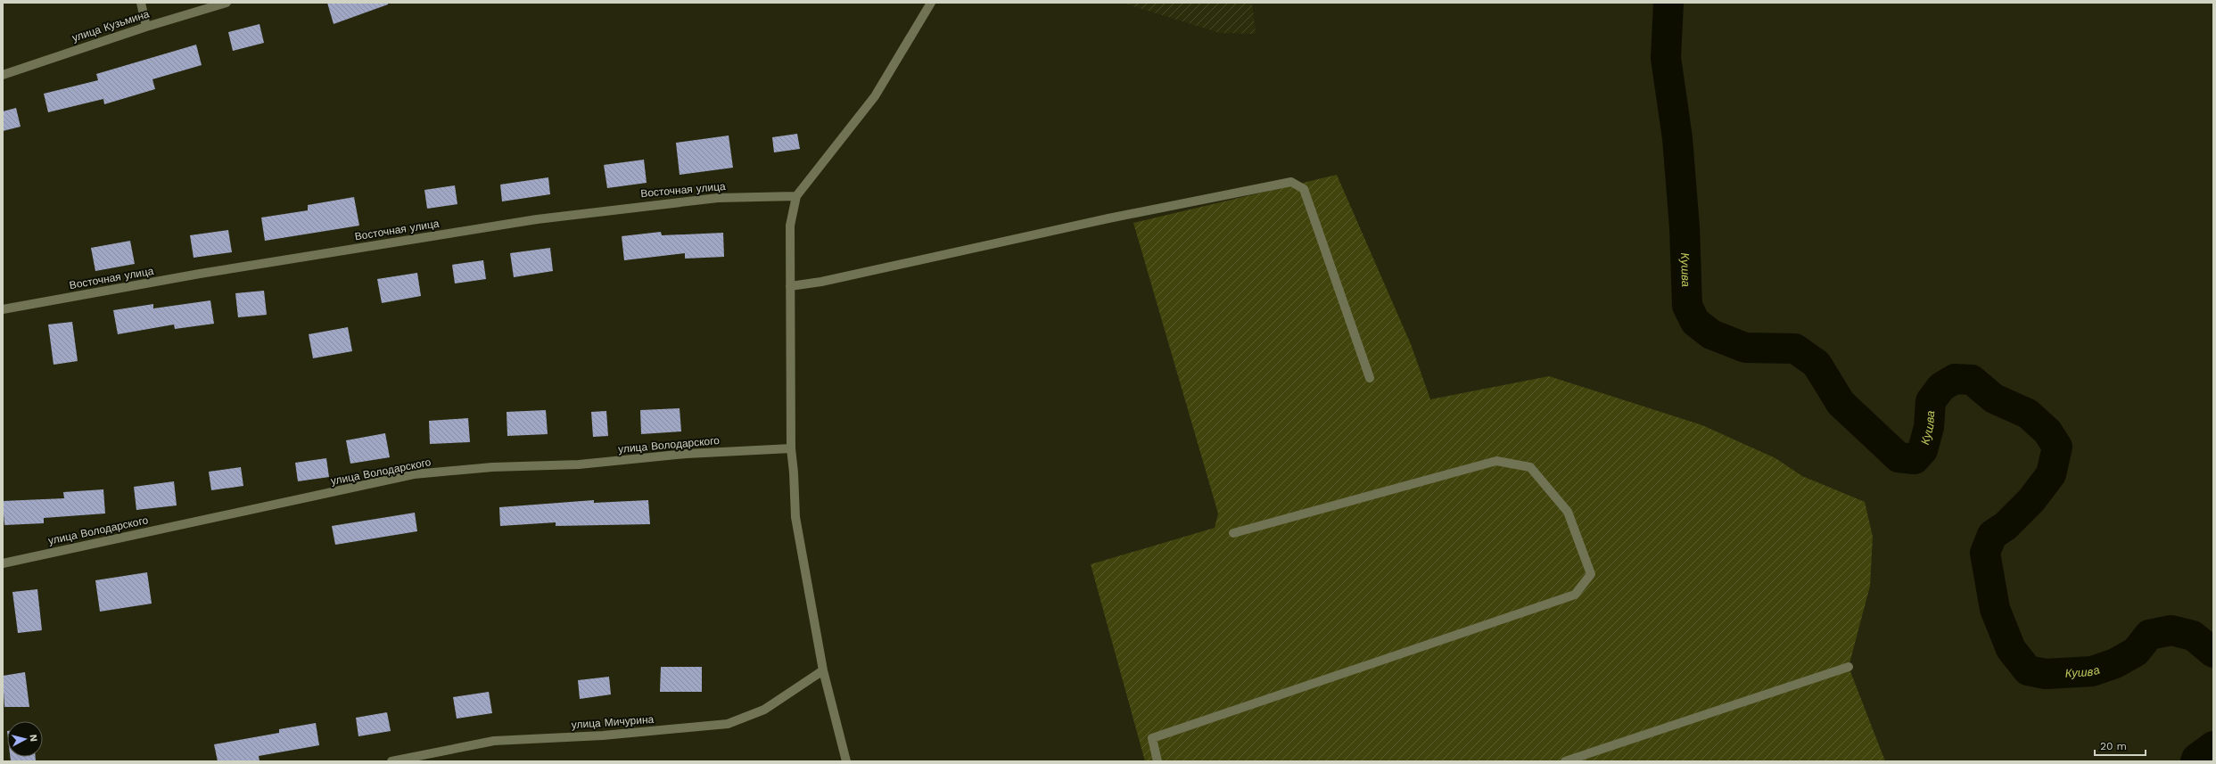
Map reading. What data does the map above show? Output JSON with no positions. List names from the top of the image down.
{
  "streets": {
    "street": [
      "улица Кузьмина",
      "Восточная улица",
      "улица Володарского",
      "улица Мичурина"
    ]
  },
  "water": ["Кушва"],
  "scale_bar": "20 m",
  "north": "right"
}
